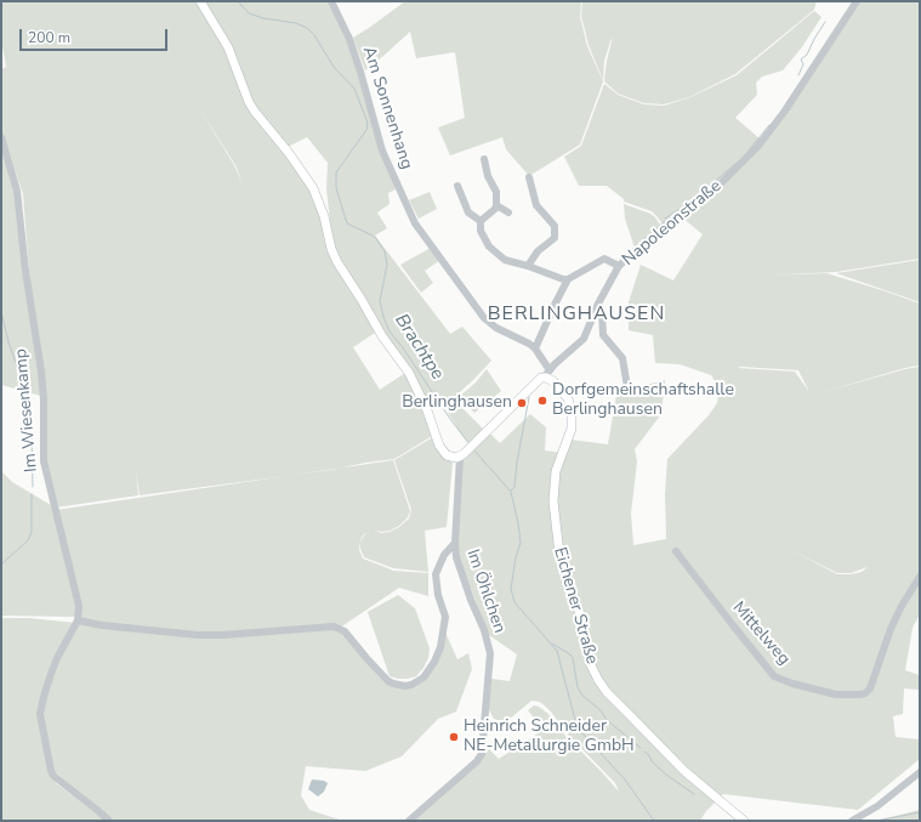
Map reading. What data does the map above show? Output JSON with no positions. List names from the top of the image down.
{
  "streets": {
    "main road": ["Napoleonstraße", "Eichener Straße"],
    "street": [
      "Am Sonnenhang",
      "Im Wiesenkamp",
      "Im Öhlchen",
      "Mittelweg"
    ]
  },
  "crossings": [
    ["Am Sonnenhang", "Napoleonstraße"],
    ["Am Sonnenhang", "Eichener Straße"],
    ["Napoleonstraße", "Im Öhlchen"],
    ["Napoleonstraße", "Eichener Straße"]
  ],
  "districts": ["BERLINGHAUSEN"],
  "water": ["Brachtpe"],
  "places": ["Dorfgemeinschaftshalle Berlinghausen", "Berlinghausen", "Heinrich Schneider NE-Metallurgie GmbH"],
  "scale_bar": "200 m"
}
